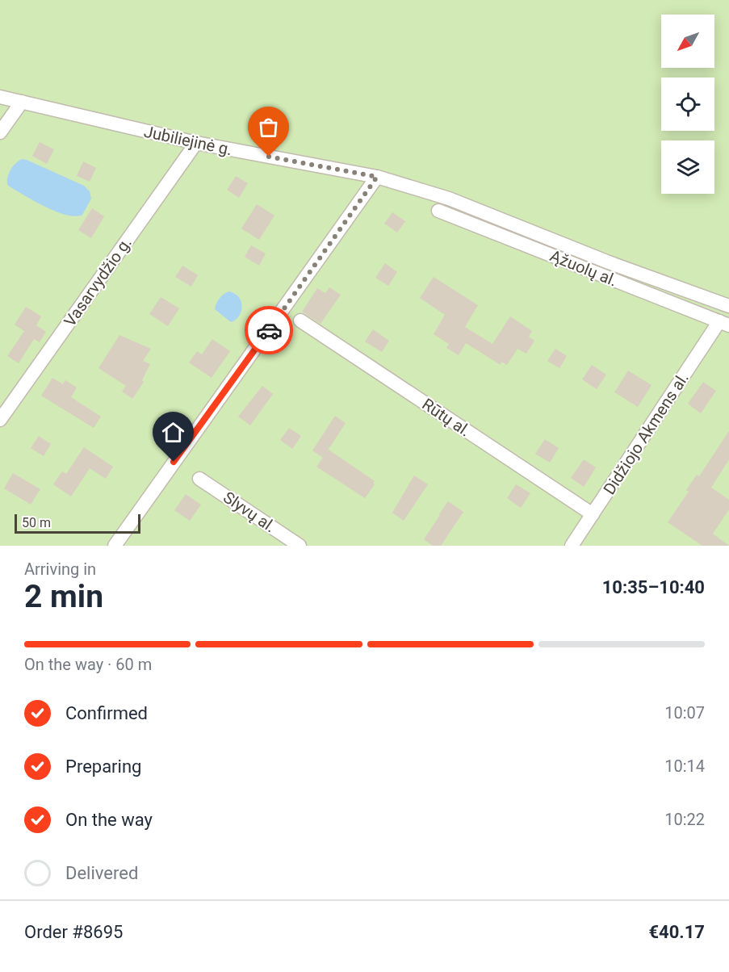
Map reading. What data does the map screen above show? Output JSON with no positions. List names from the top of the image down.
{
  "streets": {
    "street": [
      "Jubiliejinė g.",
      "Ąžuolų al.",
      "Vasarvydžio g.",
      "Rūtų al.",
      "Didžiojo Akmens al.",
      "Slyvų al."
    ]
  },
  "crossings": [
    ["Jubiliejinė g.", "Vasarvydžio g."],
    ["Ąžuolų al.", "Didžiojo Akmens al."],
    ["Rūtų al.", "Didžiojo Akmens al."]
  ],
  "scale_bar": "50 m",
  "north": "bottom left",
  "page": {
    "scale": "50 m",
    "heading": ["2 min", "Arriving in", "10:35–10:40"],
    "panel": ["Order #8695", "€40.17"],
    "bar": "On the way · 60 m",
    "list": [
      ["Confirmed", "10:07"],
      ["Preparing", "10:14"],
      ["On the way", "10:22"],
      "Delivered"
    ]
  }
}
